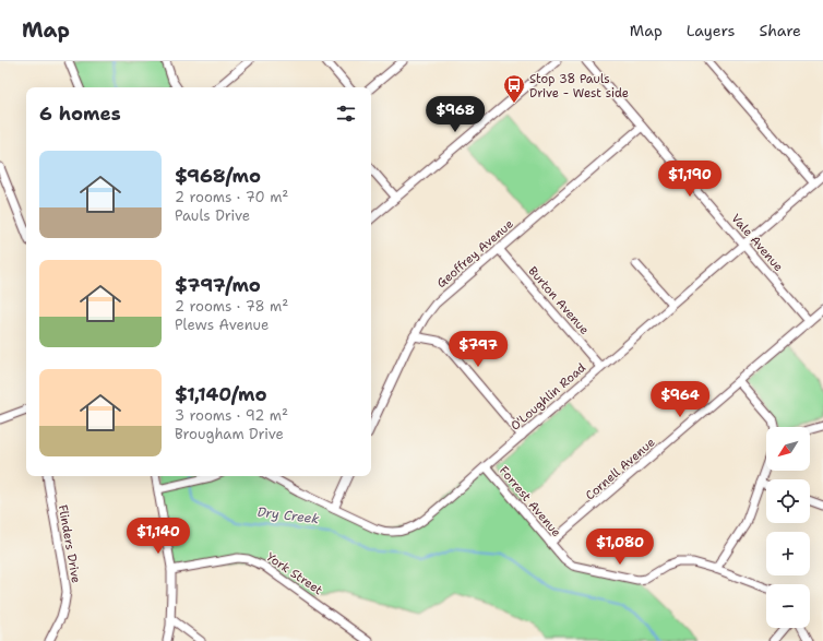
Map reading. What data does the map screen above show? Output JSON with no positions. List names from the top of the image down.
{
  "streets": {
    "street": [
      "Vale Avenue",
      "Geoffrey Avenue",
      "Burton Avenue",
      "O'Loughlin Road",
      "Cornell Avenue",
      "Forrest Avenue",
      "Flinders Drive",
      "York Street"
    ]
  },
  "crossings": [
    ["Vale Avenue", "Geoffrey Avenue"],
    ["Vale Avenue", "O'Loughlin Road"],
    ["Vale Avenue", "Cornell Avenue"],
    ["Geoffrey Avenue", "Burton Avenue"],
    ["Burton Avenue", "O'Loughlin Road"],
    ["O'Loughlin Road", "Forrest Avenue"],
    ["Cornell Avenue", "Forrest Avenue"]
  ],
  "water": ["Dry Creek"],
  "places": {
    "bus stop": ["Stop 38 Pauls Drive - West side"]
  },
  "north": "bottom left",
  "page": {
    "header": "Map",
    "nav": ["Map", "Layers", "Share"],
    "heading": "6 homes",
    "price": [
      "$968",
      "$1,190",
      "$797",
      "$964",
      "$1,140",
      "$1,080"
    ],
    "list": [
      {
        "name": "$968/mo",
        "note": "2 rooms · 70 m² · Pauls Drive"
      },
      {
        "name": "$797/mo",
        "note": "2 rooms · 78 m² · Plews Avenue"
      },
      {
        "name": "$1,140/mo",
        "note": "3 rooms · 92 m² · Brougham Drive"
      }
    ],
    "map_buttons": ["+", "−"]
  }
}
